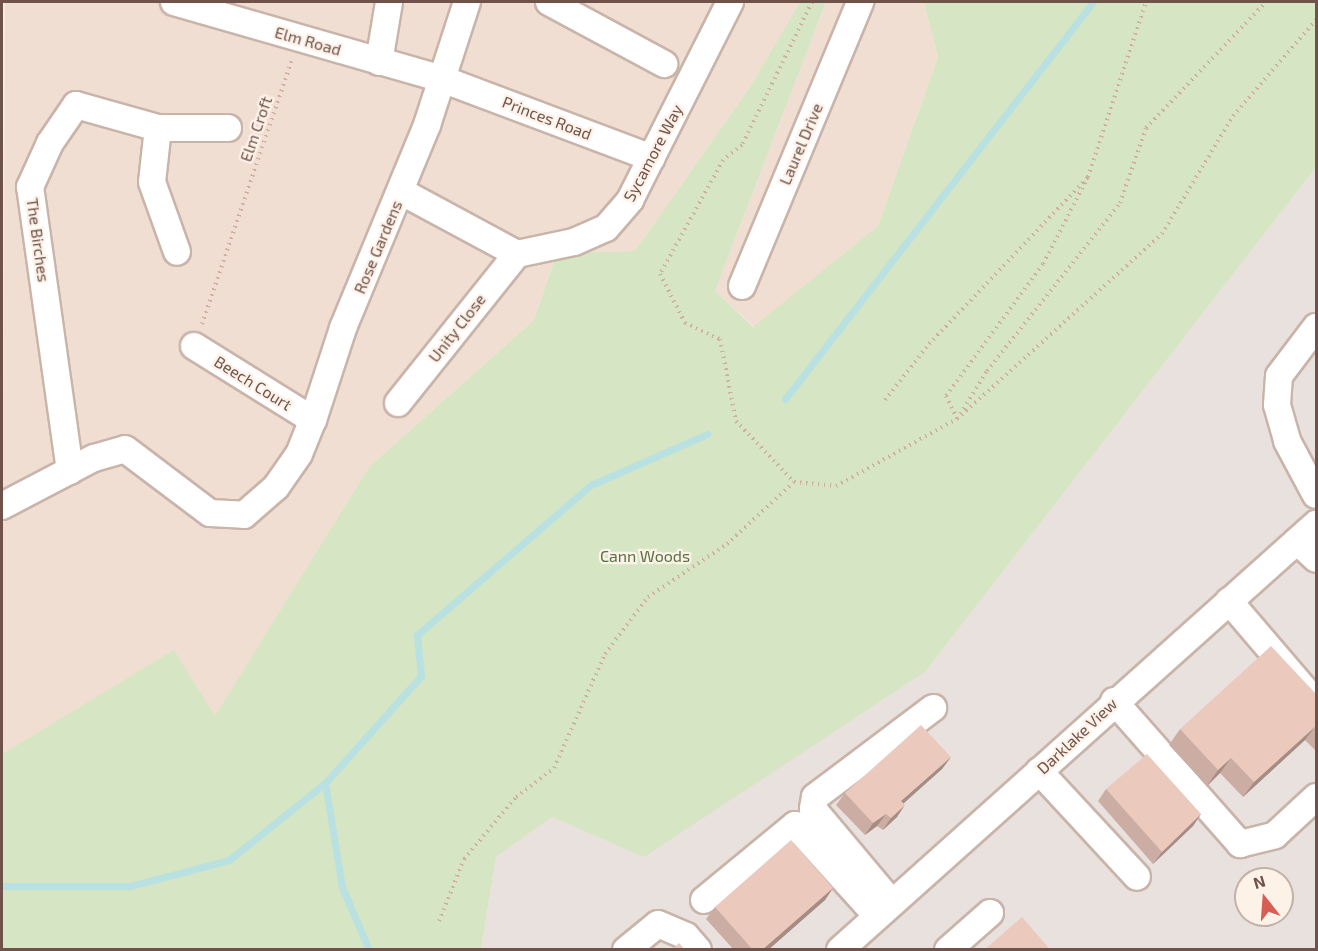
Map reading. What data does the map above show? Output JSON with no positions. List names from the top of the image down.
{
  "streets": {
    "street": [
      "Elm Road",
      "Princes Road",
      "Laurel Drive",
      "Sycamore Way",
      "The Birches",
      "Rose Gardens",
      "Unity Close",
      "Beech Court",
      "Darklake View"
    ],
    "path": ["Elm Croft"]
  },
  "crossings": [
    ["Elm Road", "Princes Road"],
    ["Elm Road", "Elm Croft"],
    ["Elm Road", "Rose Gardens"],
    ["Princes Road", "Sycamore Way"],
    ["Princes Road", "Rose Gardens"],
    ["Elm Croft", "Beech Court"],
    ["Sycamore Way", "Unity Close"],
    ["The Birches", "Rose Gardens"],
    ["Rose Gardens", "Beech Court"]
  ],
  "parks": ["Cann Woods"],
  "north": "top"
}
